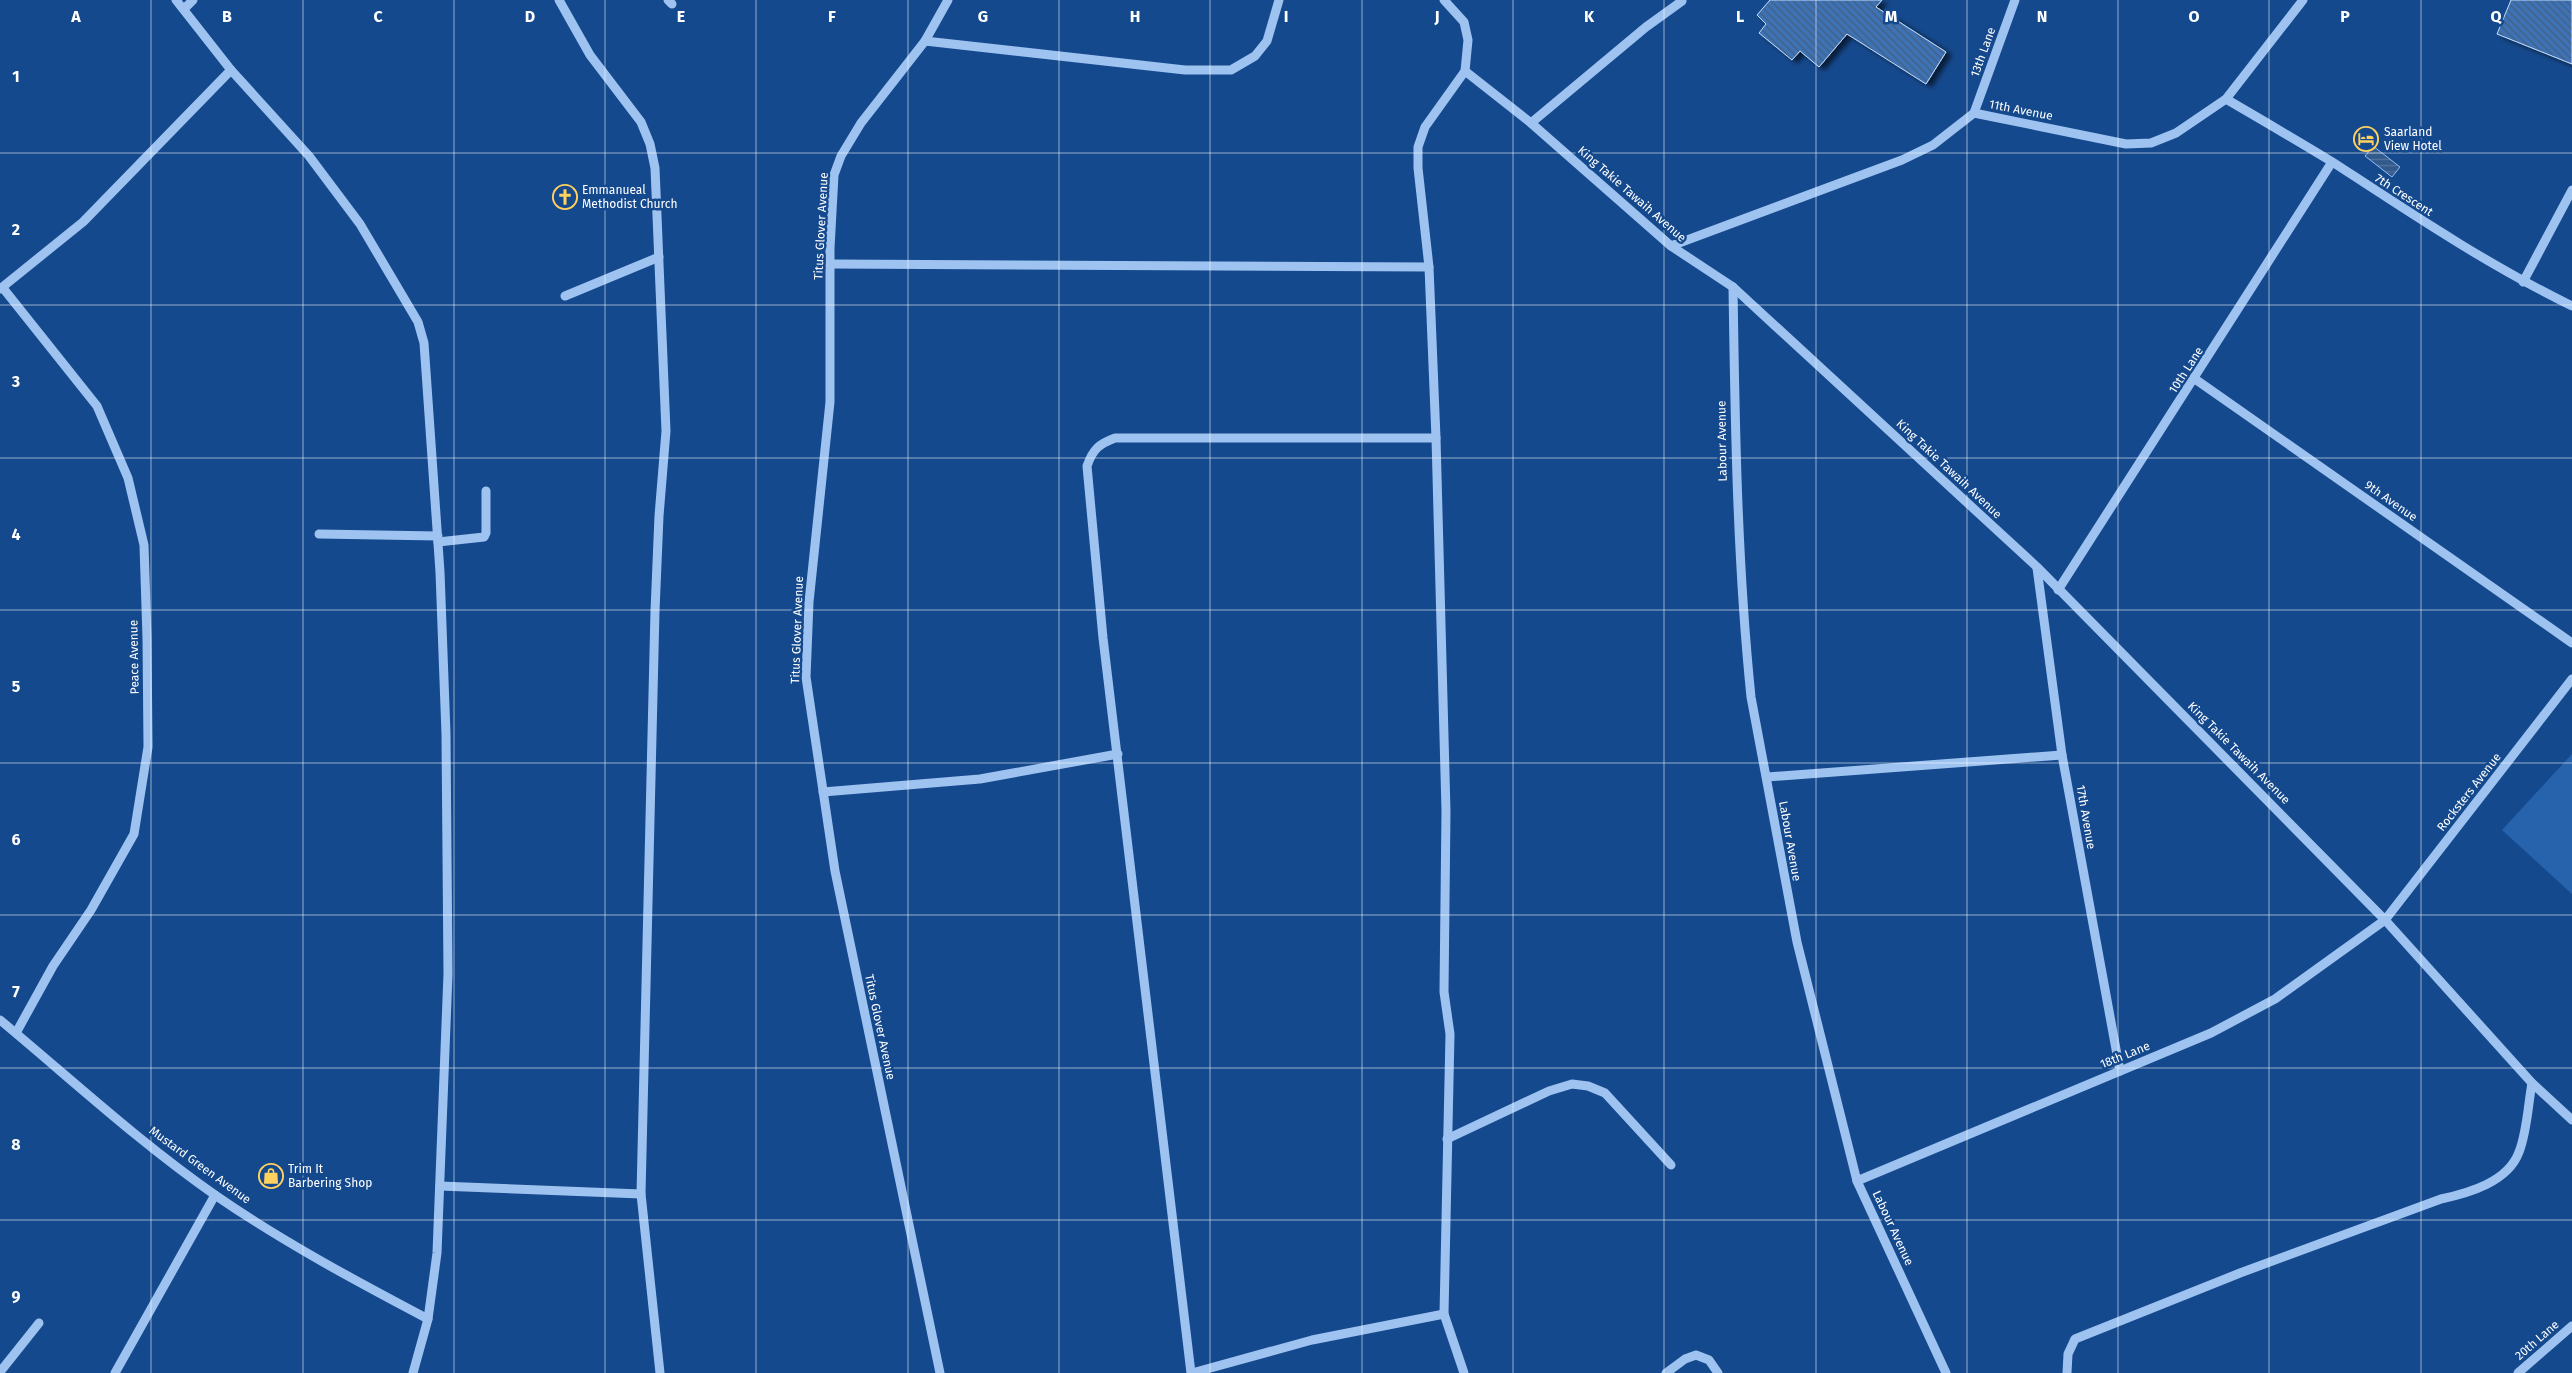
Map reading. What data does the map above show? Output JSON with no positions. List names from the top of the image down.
{
  "streets": {
    "street": [
      "13th Lane",
      "11th Avenue",
      "King Takie Tawaih Avenue",
      "7th Crescent",
      "Titus Glover Avenue",
      "10th Lane",
      "Labour Avenue",
      "9th Avenue",
      "Peace Avenue",
      "Rocksters Avenue",
      "17th Avenue",
      "18th Lane",
      "Mustard Green Avenue",
      "20th Lane"
    ]
  },
  "crossings": [
    ["13th Lane", "11th Avenue"],
    ["11th Avenue", "King Takie Tawaih Avenue"],
    ["11th Avenue", "7th Crescent"],
    ["King Takie Tawaih Avenue", "10th Lane"],
    ["King Takie Tawaih Avenue", "Labour Avenue"],
    ["King Takie Tawaih Avenue", "Rocksters Avenue"],
    ["King Takie Tawaih Avenue", "17th Avenue"],
    ["King Takie Tawaih Avenue", "18th Lane"],
    ["7th Crescent", "10th Lane"],
    ["10th Lane", "9th Avenue"],
    ["Labour Avenue", "18th Lane"],
    ["Peace Avenue", "Mustard Green Avenue"],
    ["Rocksters Avenue", "18th Lane"],
    ["17th Avenue", "18th Lane"]
  ],
  "places": {
    "hotel": ["Saarland View Hotel"],
    "church": ["Emmanueal Methodist Church"],
    "shop": ["Trim It Barbering Shop"]
  },
  "grid": {
    "columns": [
      "A",
      "B",
      "C",
      "D",
      "E",
      "F",
      "G",
      "H",
      "I",
      "J",
      "K",
      "L",
      "M",
      "N",
      "O",
      "P",
      "Q"
    ],
    "rows": [
      "1",
      "2",
      "3",
      "4",
      "5",
      "6",
      "7",
      "8",
      "9"
    ]
  }
}
